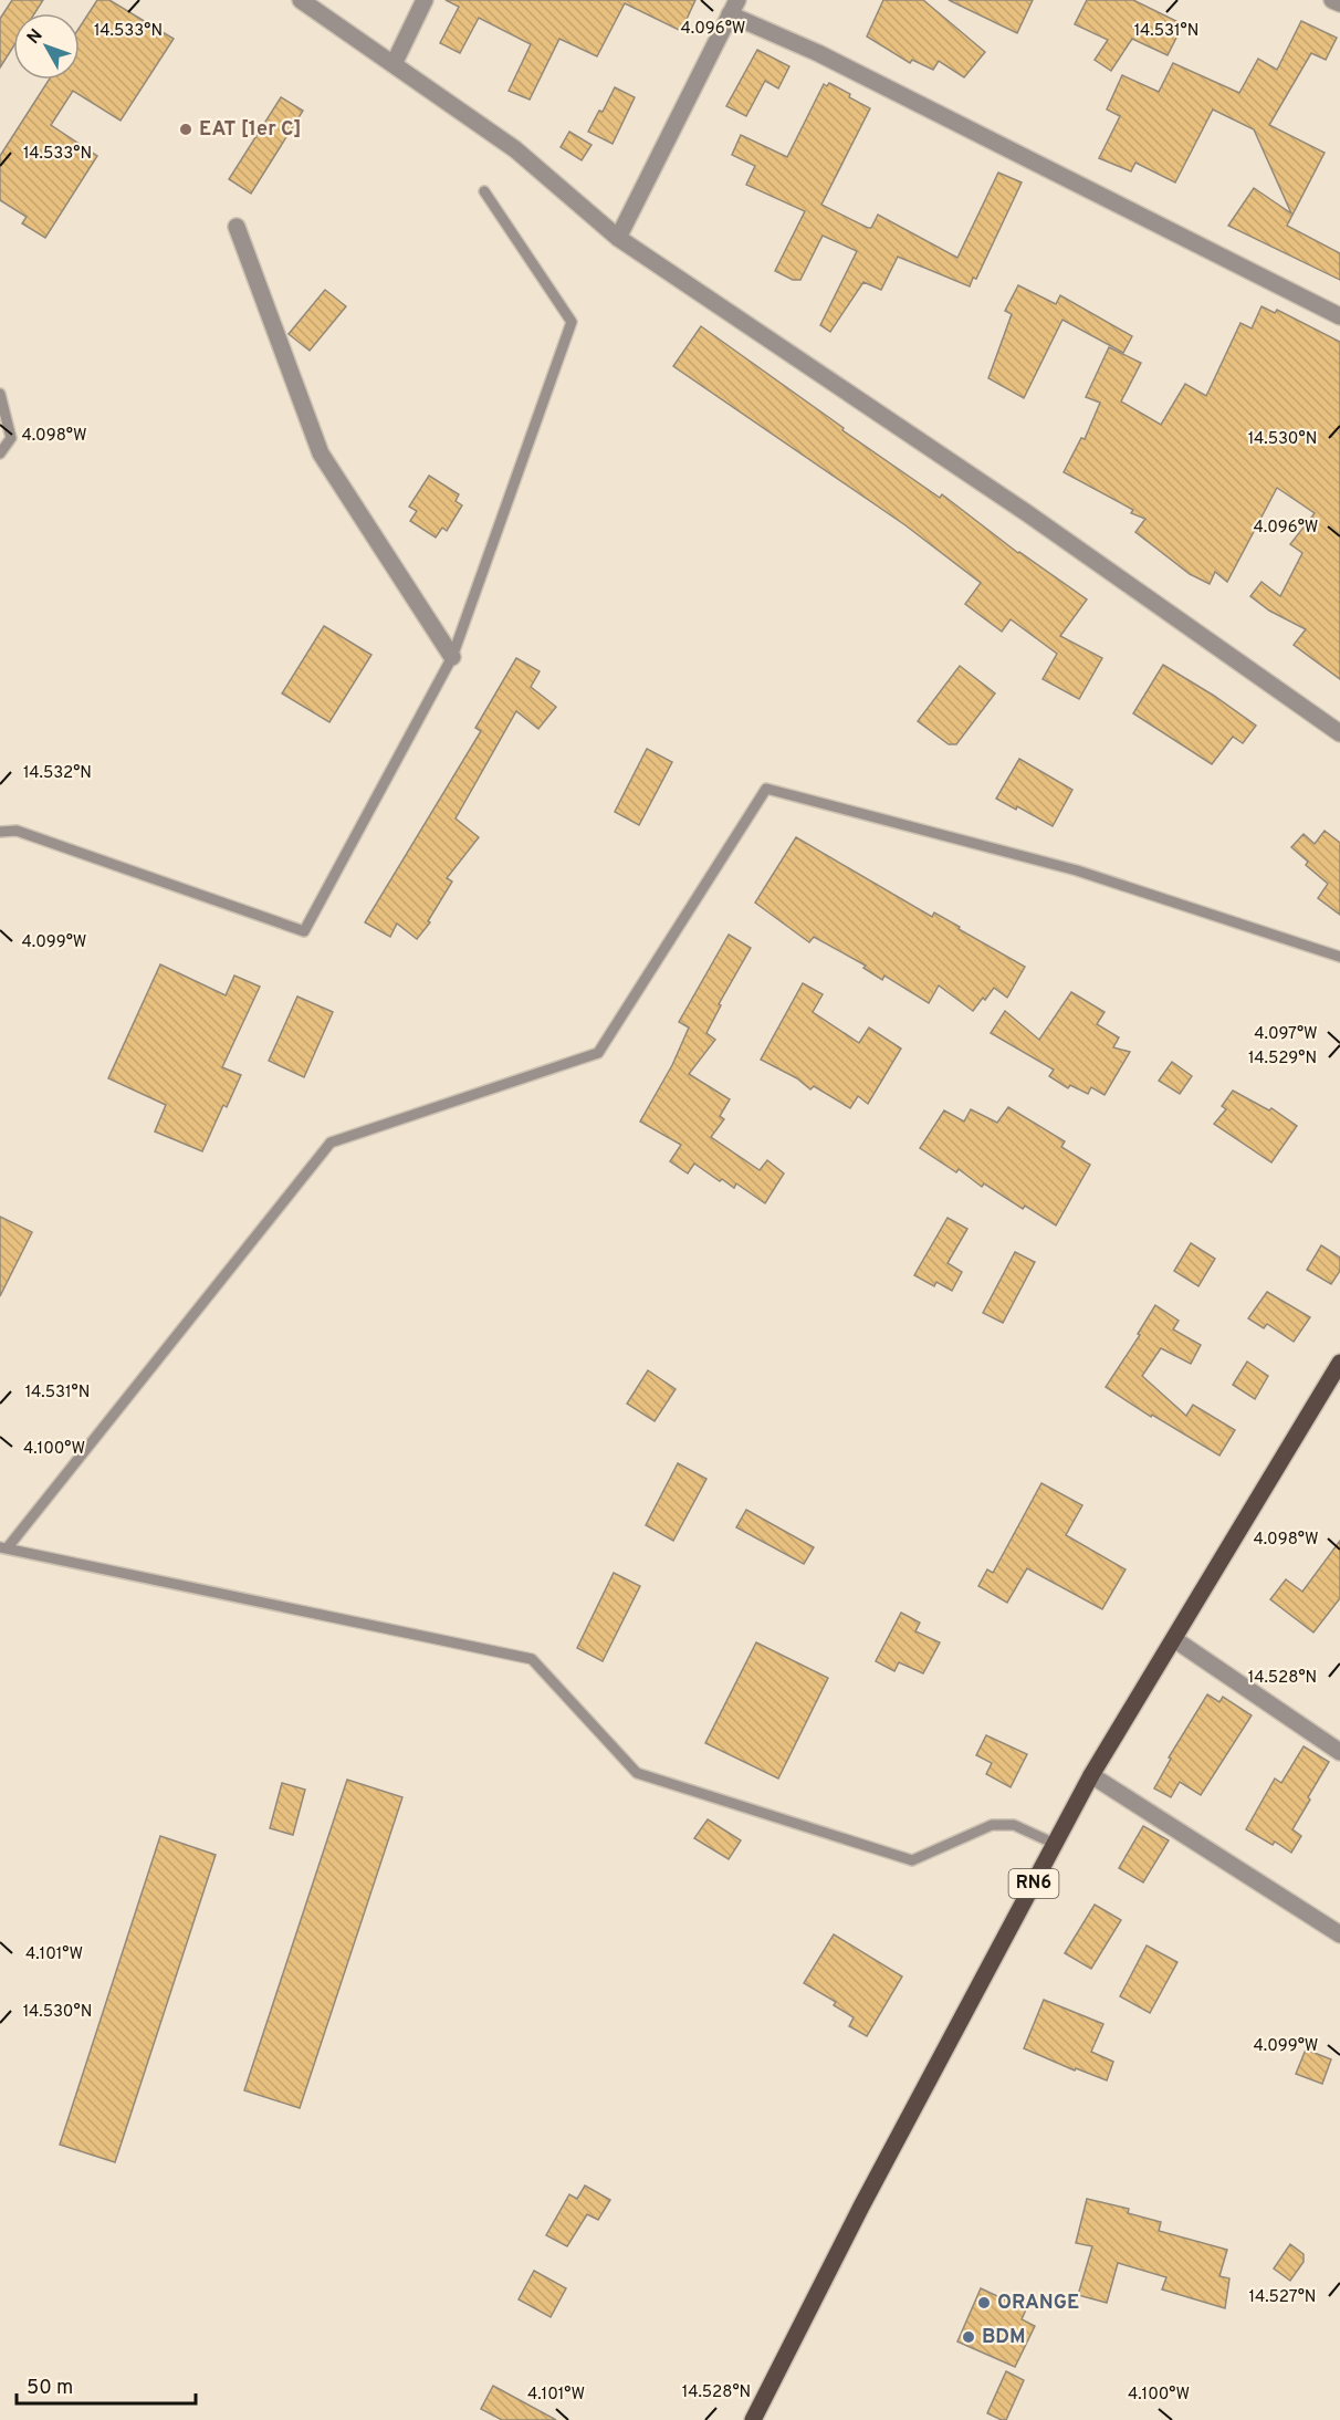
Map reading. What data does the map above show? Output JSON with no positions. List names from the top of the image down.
{
  "streets": {
    "main road": ["RN6"]
  },
  "places": ["EAT [1er C]", "ORANGE", "BDM"],
  "scale_bar": "50 m",
  "north": "top left",
  "coordinates": [
    "4.096°W",
    "14.533°N",
    "14.531°N",
    "4.098°W",
    "14.530°N",
    "14.532°N",
    "4.099°W",
    "4.097°W",
    "14.529°N",
    "4.100°W",
    "14.528°N",
    "4.101°W",
    "14.527°N"
  ]
}
